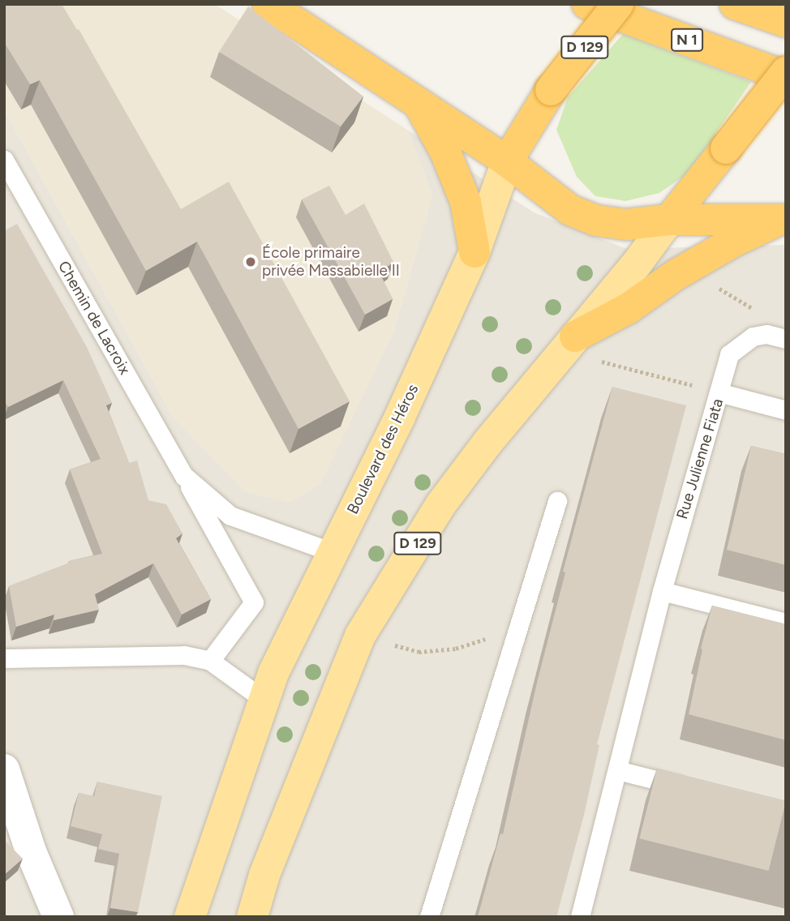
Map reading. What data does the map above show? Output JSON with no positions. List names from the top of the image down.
{
  "streets": {
    "highway": ["N 1", "D 129", "Boulevard des Héros"],
    "lane": ["Chemin de Lacroix", "Rue Julienne Fiata"]
  },
  "crossings": [
    ["Chemin de Lacroix", "Boulevard des Héros"]
  ],
  "places": ["École primaire privée Massabielle II"]
}
